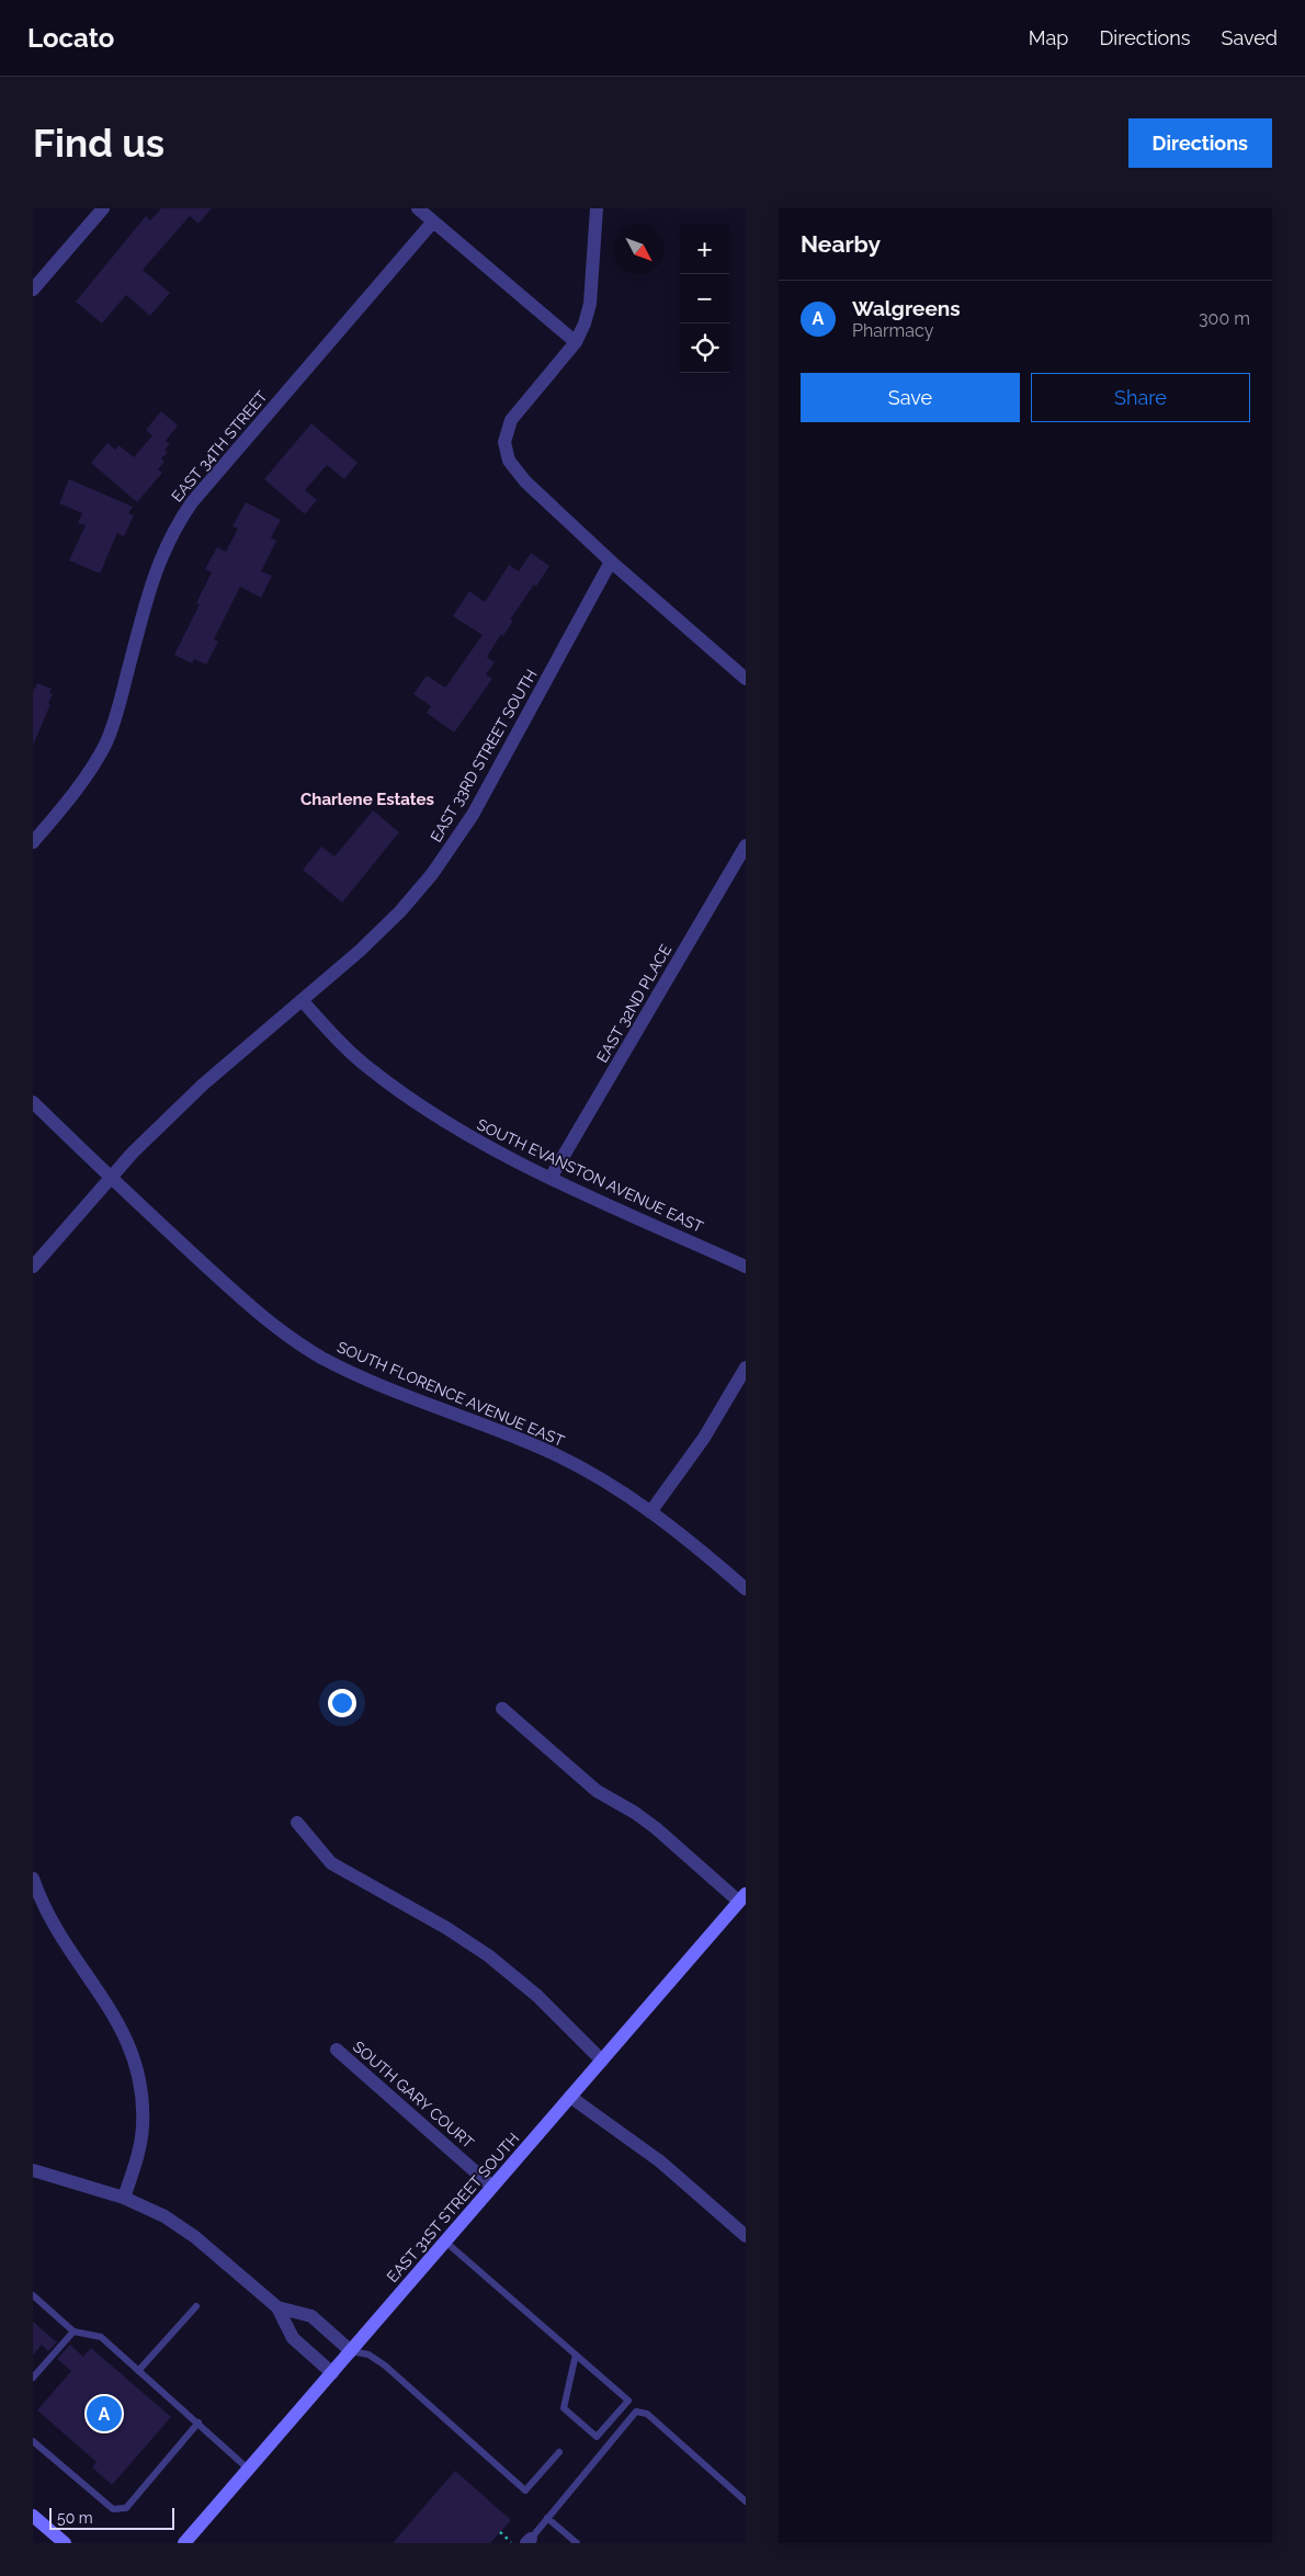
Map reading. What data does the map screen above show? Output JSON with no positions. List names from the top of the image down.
{
  "streets": {
    "main road": ["EAST 31ST STREET SOUTH"],
    "street": [
      "EAST 34TH STREET",
      "EAST 33RD STREET SOUTH",
      "EAST 32ND PLACE",
      "SOUTH EVANSTON AVENUE EAST",
      "SOUTH FLORENCE AVENUE EAST",
      "SOUTH GARY COURT"
    ]
  },
  "crossings": [
    ["EAST 33RD STREET SOUTH", "SOUTH EVANSTON AVENUE EAST"],
    ["EAST 33RD STREET SOUTH", "SOUTH FLORENCE AVENUE EAST"],
    ["EAST 32ND PLACE", "SOUTH EVANSTON AVENUE EAST"],
    ["SOUTH GARY COURT", "EAST 31ST STREET SOUTH"]
  ],
  "districts": ["Charlene Estates"],
  "scale_bar": "50 m",
  "north": "bottom right",
  "page": {
    "header": "Locato",
    "nav": ["Map", "Directions", "Saved"],
    "buttons": [
      "Directions",
      ["Save", "Share"]
    ],
    "title": "Find us",
    "heading": "Nearby",
    "map_buttons": ["+", "−"],
    "list": [
      {
        "mark": "A",
        "name": "Walgreens",
        "note": "Pharmacy",
        "value": "300 m"
      }
    ],
    "pins": "A",
    "scale": "50 m"
  }
}
